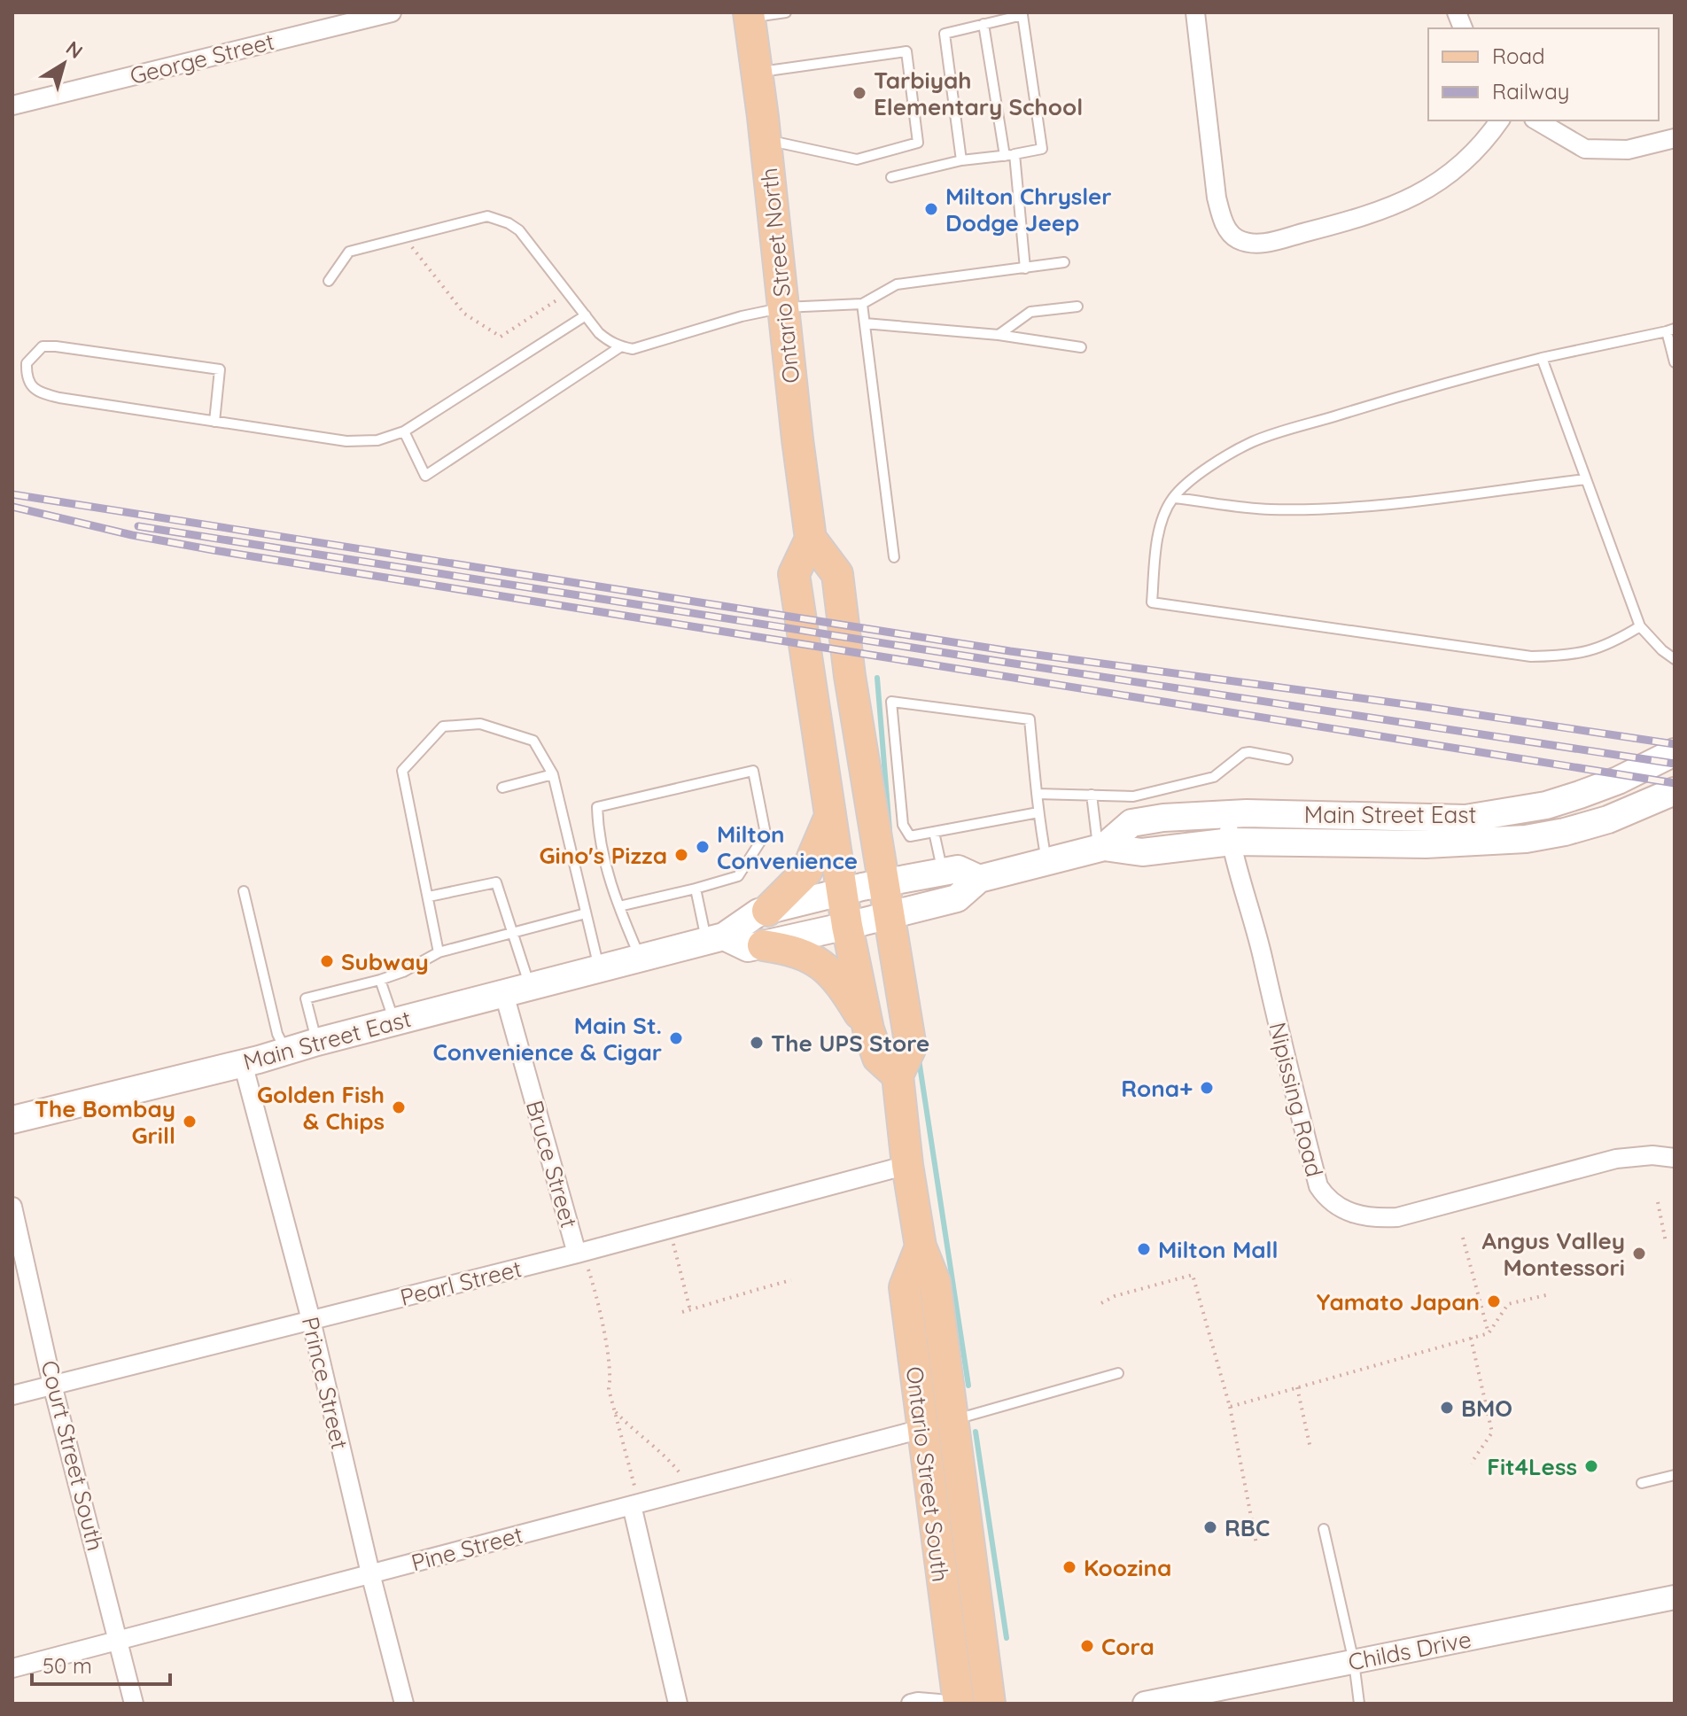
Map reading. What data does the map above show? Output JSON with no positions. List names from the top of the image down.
{
  "streets": {
    "main road": ["Ontario Street North", "Main Street East", "Ontario Street South"],
    "street": [
      "George Street",
      "Nipissing Road",
      "Bruce Street",
      "Pearl Street",
      "Prince Street",
      "Court Street South",
      "Pine Street",
      "Childs Drive"
    ]
  },
  "crossings": [
    ["Ontario Street North", "Main Street East"],
    ["Ontario Street North", "Ontario Street South"],
    ["Main Street East", "Nipissing Road"],
    ["Main Street East", "Bruce Street"],
    ["Main Street East", "Prince Street"],
    ["Main Street East", "Ontario Street South"],
    ["Bruce Street", "Pearl Street"],
    ["Pearl Street", "Prince Street"],
    ["Pearl Street", "Court Street South"],
    ["Pearl Street", "Ontario Street South"],
    ["Prince Street", "Pine Street"],
    ["Court Street South", "Pine Street"],
    ["Ontario Street South", "Pine Street"]
  ],
  "places": [
    "Tarbiyah Elementary School",
    "Milton Chrysler Dodge Jeep",
    "Milton Convenience",
    "Gino's Pizza",
    "Subway",
    "Main St. Convenience & Cigar",
    "The UPS Store",
    "Rona+",
    "Golden Fish & Chips",
    "The Bombay Grill",
    "Milton Mall",
    "Angus Valley Montessori",
    "Yamato Japan",
    "BMO",
    "Fit4Less",
    "RBC",
    "Koozina",
    "Cora"
  ],
  "legend": ["Road", "Railway"],
  "scale_bar": "50 m",
  "north": "top right"
}
